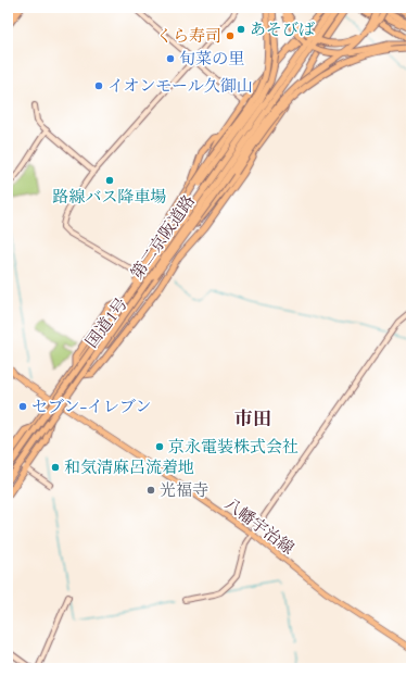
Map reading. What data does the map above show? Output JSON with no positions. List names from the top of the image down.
{
  "streets": {
    "highway": ["第二京阪道路", "国道1号"],
    "main road": ["八幡宇治線"]
  },
  "crossings": [
    ["第二京阪道路", "国道1号"],
    ["国道1号", "八幡宇治線"]
  ],
  "districts": ["市田"],
  "places": [
    "あそびば",
    "くら寿司",
    "旬菜の里",
    "イオンモール久御山",
    "路線バス降車場",
    "セブン-イレブン",
    "京永電装株式会社",
    "和気清麻呂流着地",
    "光福寺"
  ]
}
